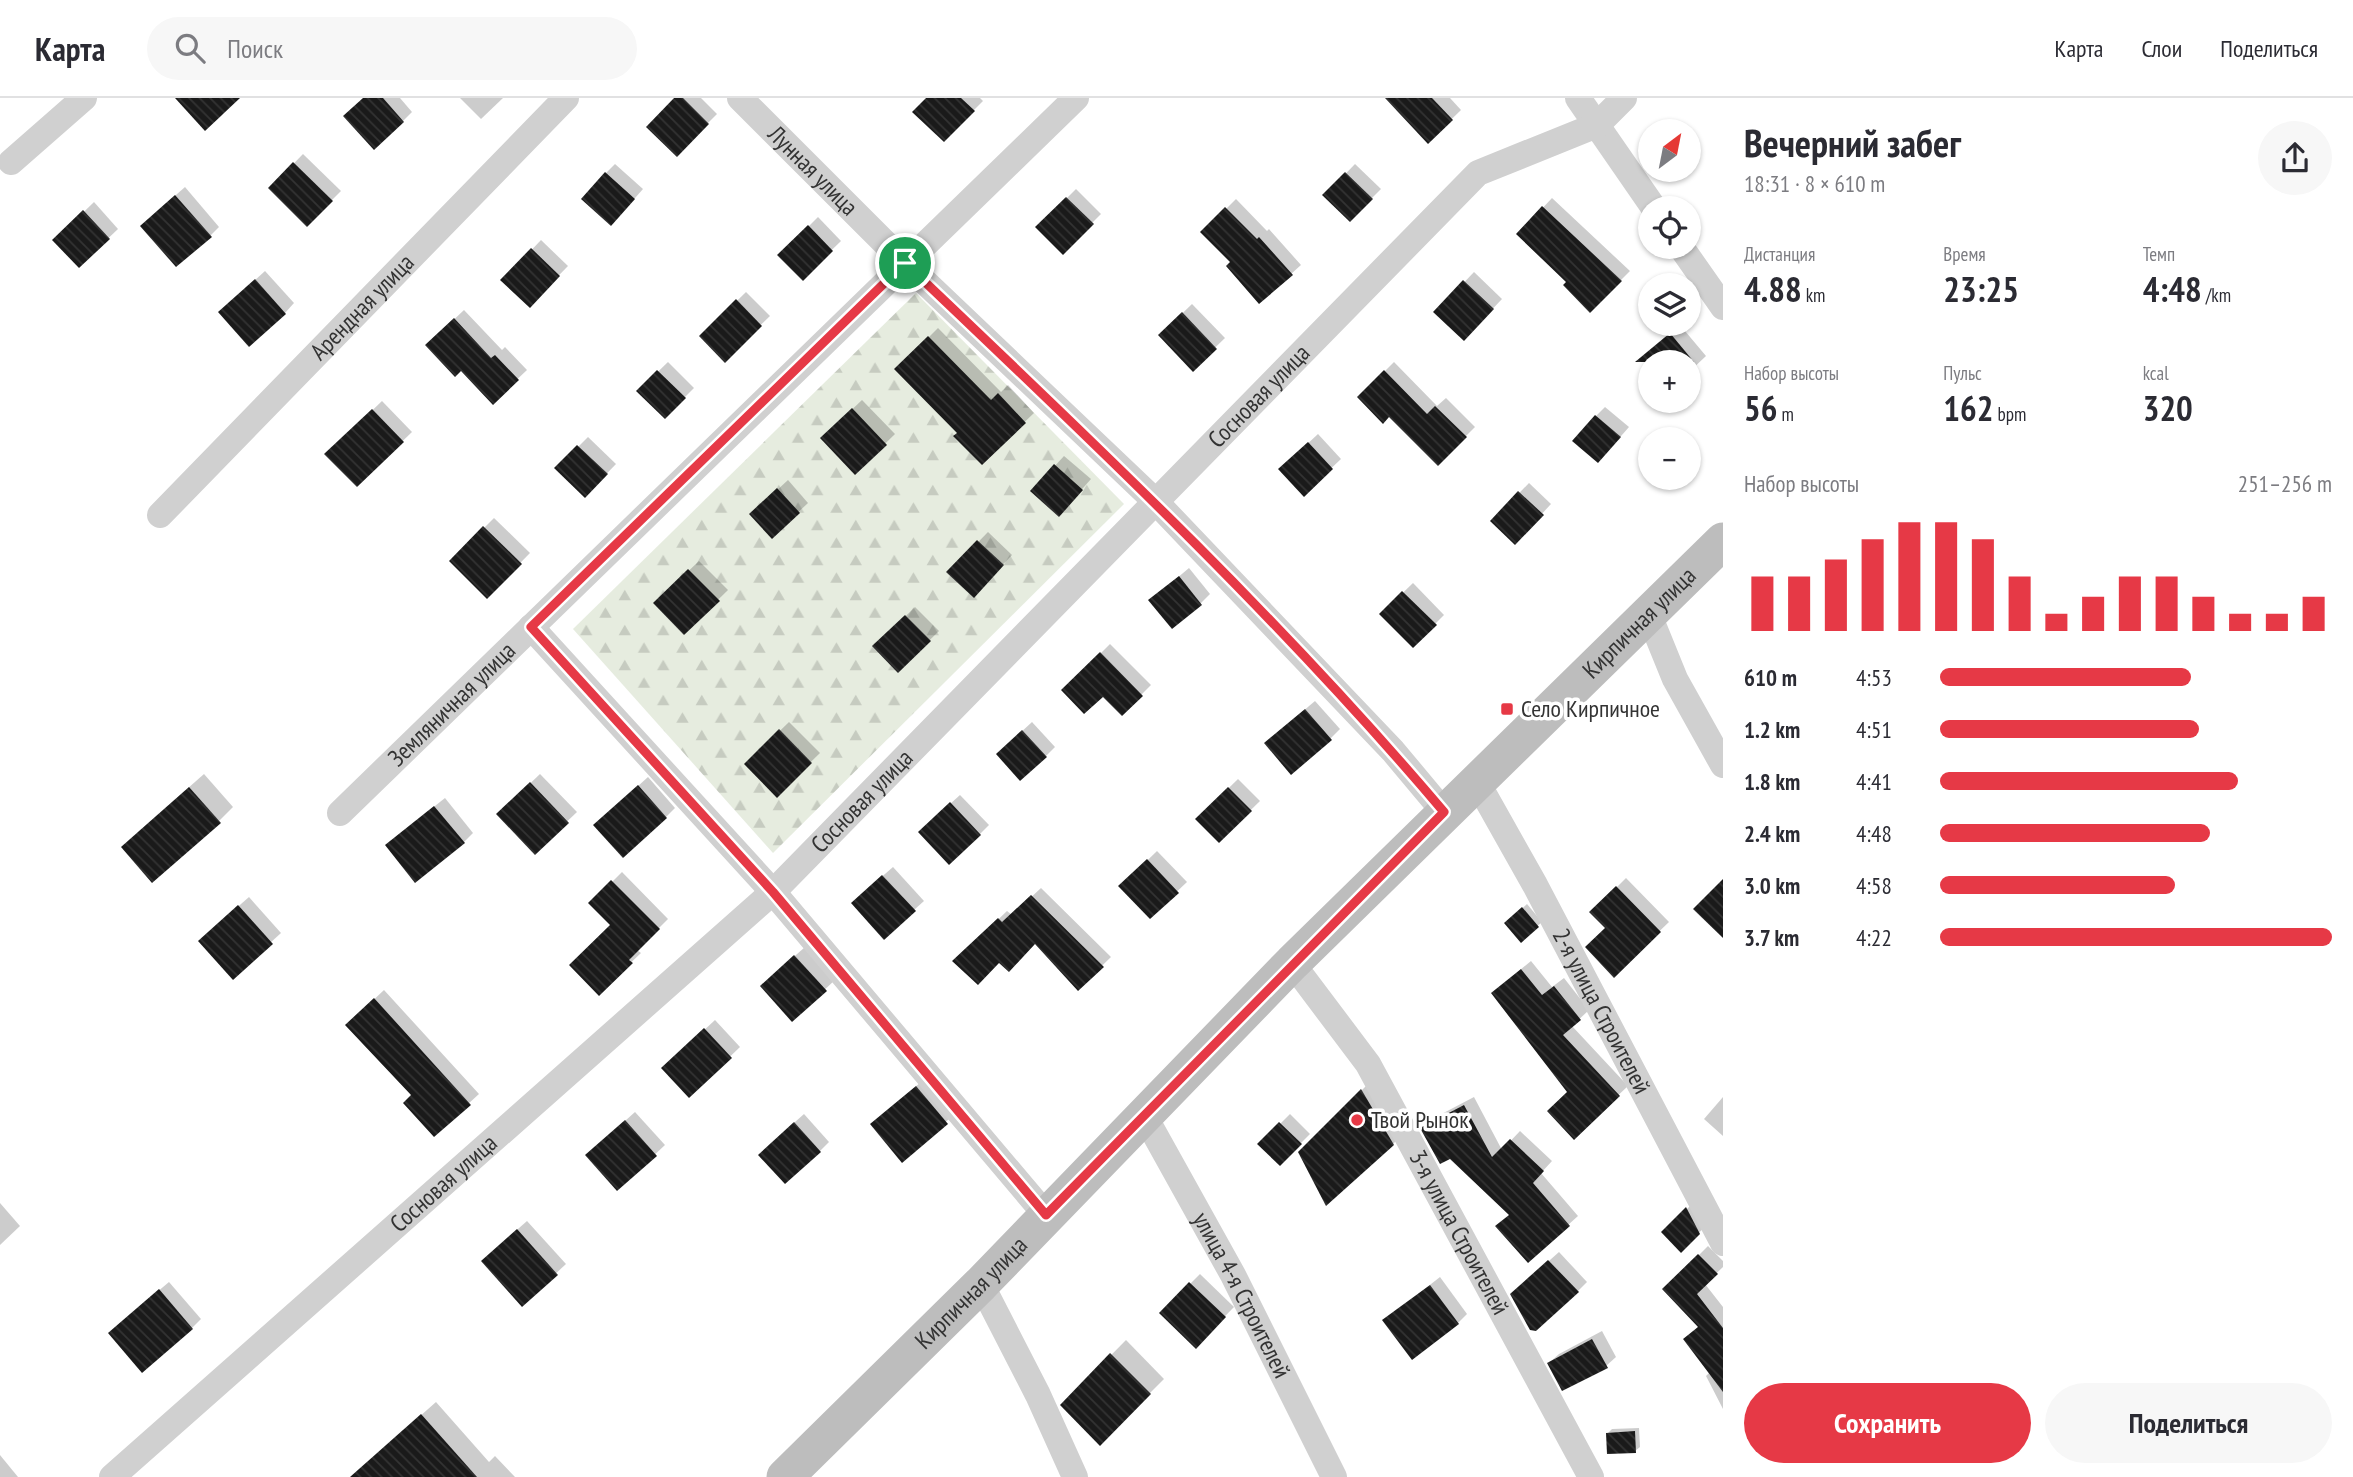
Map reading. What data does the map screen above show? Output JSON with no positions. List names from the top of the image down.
{
  "streets": {
    "main road": ["Кирпичная улица"],
    "street": [
      "Лунная улица",
      "Арендная улица",
      "Сосновая улица",
      "Земляничная улица",
      "2-я улица Строителей",
      "3-я улица Строителей",
      "улица 4-я Строителей"
    ]
  },
  "crossings": [
    ["Лунная улица", "Сосновая улица"],
    ["Лунная улица", "Кирпичная улица"],
    ["Лунная улица", "Земляничная улица"],
    ["Кирпичная улица", "2-я улица Строителей"],
    ["Кирпичная улица", "3-я улица Строителей"],
    ["Кирпичная улица", "улица 4-я Строителей"]
  ],
  "places": {
    "transit": ["Село Кирпичное"],
    "other": ["Твой Рынок"]
  },
  "north": "top right",
  "page": {
    "header": "Карта",
    "search": "Поиск",
    "nav": ["Карта", "Слои", "Поделиться"],
    "heading": ["Вечерний забег", "18:31 · 8 × 610 m"],
    "map_buttons": ["+", "−"],
    "stats": [
      ["Дистанция", "4.88 km"],
      ["Время", "23:25"],
      ["Темп", "4:48 /km"],
      ["Набор высоты", "56 m"],
      ["Пульс", "162 bpm"],
      ["kcal", "320"]
    ],
    "chart": ["Набор высоты", "251–256 m"],
    "list": [
      {
        "name": "610 m",
        "note": "4:53"
      },
      {
        "name": "1.2 km",
        "note": "4:51"
      },
      {
        "name": "1.8 km",
        "note": "4:41"
      },
      {
        "name": "2.4 km",
        "note": "4:48"
      },
      {
        "name": "3.0 km",
        "note": "4:58"
      },
      {
        "name": "3.7 km",
        "note": "4:22"
      }
    ],
    "buttons": ["Сохранить", "Поделиться"]
  }
}
